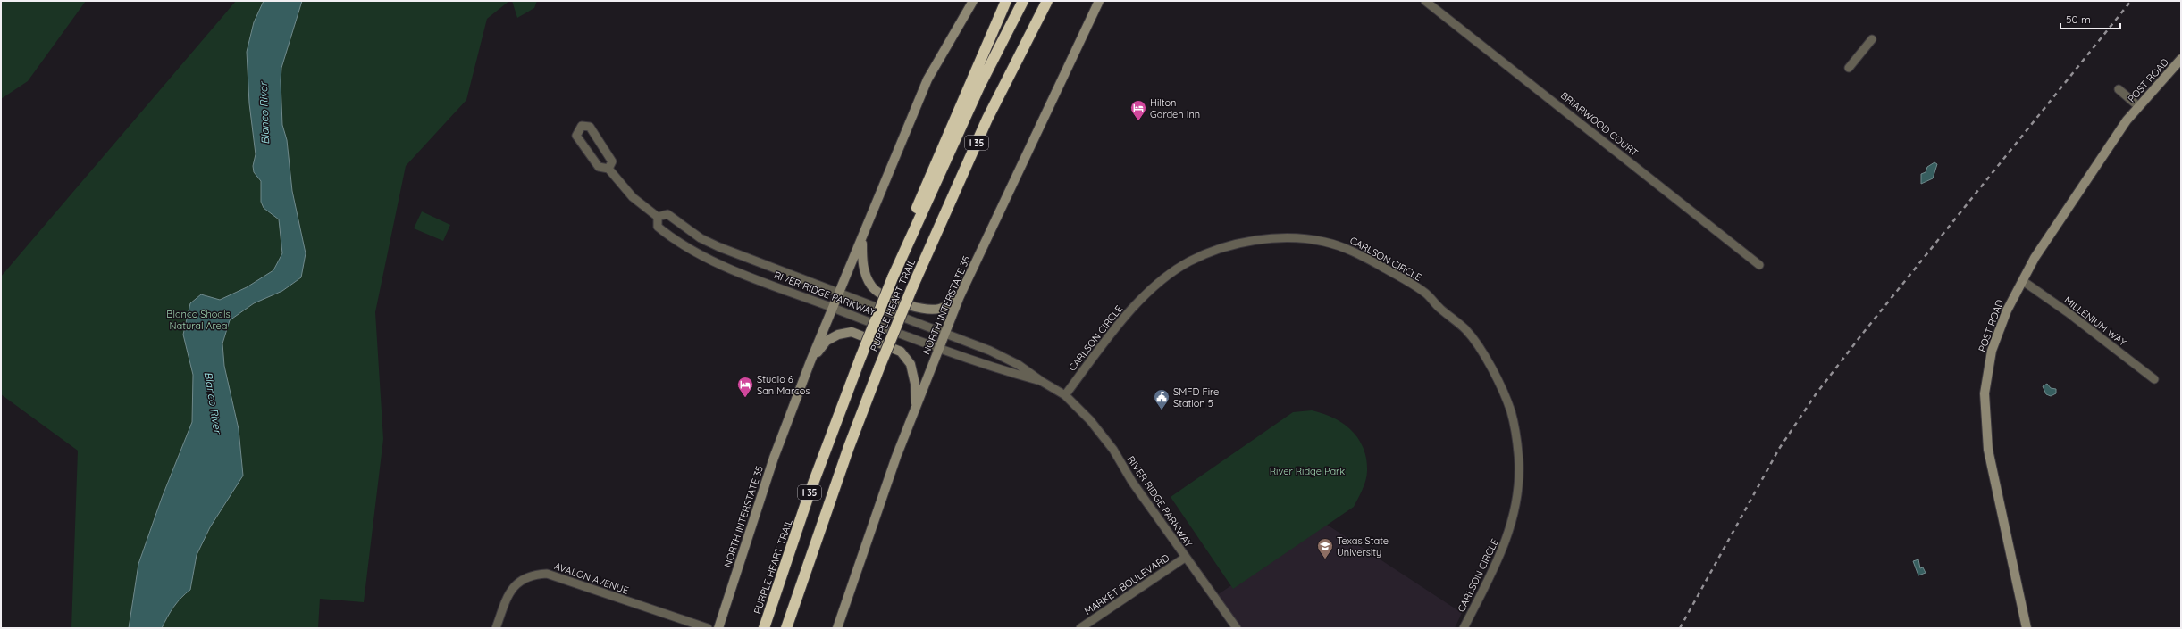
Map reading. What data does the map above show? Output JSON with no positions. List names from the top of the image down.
{
  "streets": {
    "highway": ["I 35", "PURPLE HEART TRAIL"],
    "main road": ["POST ROAD", "NORTH INTERSTATE 35"],
    "street": [
      "BRIARWOOD COURT",
      "CARLSON CIRCLE",
      "RIVER RIDGE PARKWAY",
      "MILLENIUM WAY",
      "AVALON AVENUE",
      "MARKET BOULEVARD"
    ]
  },
  "crossings": [
    ["POST ROAD", "MILLENIUM WAY"],
    ["CARLSON CIRCLE", "RIVER RIDGE PARKWAY"],
    ["RIVER RIDGE PARKWAY", "NORTH INTERSTATE 35"],
    ["RIVER RIDGE PARKWAY", "MARKET BOULEVARD"]
  ],
  "water": ["Blanco River"],
  "parks": ["Blanco Shoals Natural Area", "River Ridge Park"],
  "places": {
    "hotel": ["Hilton Garden Inn", "Studio 6 San Marcos"],
    "public building": ["SMFD Fire Station 5"],
    "school or university": ["Texas State University"]
  },
  "scale_bar": "50 m"
}
